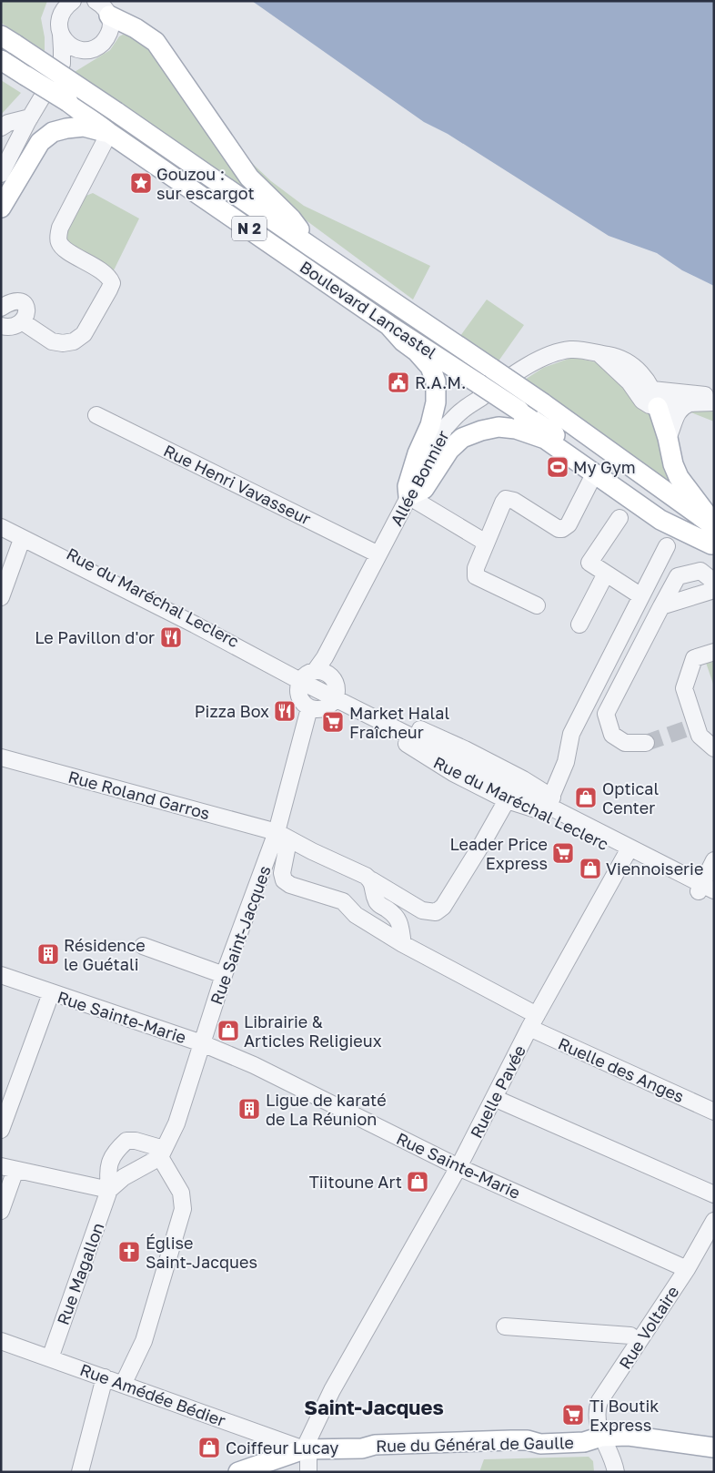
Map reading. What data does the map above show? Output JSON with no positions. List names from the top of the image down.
{
  "streets": {
    "main road": ["N 2", "Boulevard Lancastel", "Rue du Général de Gaulle"],
    "street": [
      "Allée Bonnier",
      "Rue Henri Vavasseur",
      "Rue du Maréchal Leclerc",
      "Rue Roland Garros",
      "Rue Saint-Jacques",
      "Rue Sainte-Marie",
      "Ruelle des Anges",
      "Ruelle Pavée",
      "Rue Magallon",
      "Rue Voltaire",
      "Rue Amédée Bédier"
    ]
  },
  "crossings": [
    ["N 2", "Boulevard Lancastel"],
    ["Allée Bonnier", "Rue Henri Vavasseur"],
    ["Allée Bonnier", "Rue du Maréchal Leclerc"],
    ["Allée Bonnier", "Rue Saint-Jacques"],
    ["Rue du Maréchal Leclerc", "Rue Roland Garros"],
    ["Rue du Maréchal Leclerc", "Rue Saint-Jacques"],
    ["Rue du Maréchal Leclerc", "Ruelle Pavée"],
    ["Rue Roland Garros", "Rue Saint-Jacques"],
    ["Rue Roland Garros", "Ruelle des Anges"],
    ["Rue Saint-Jacques", "Rue Sainte-Marie"],
    ["Rue Saint-Jacques", "Ruelle des Anges"],
    ["Rue Sainte-Marie", "Ruelle Pavée"],
    ["Rue Sainte-Marie", "Rue Voltaire"],
    ["Ruelle des Anges", "Ruelle Pavée"],
    ["Ruelle Pavée", "Rue Amédée Bédier"],
    ["Ruelle Pavée", "Rue du Général de Gaulle"],
    ["Rue Magallon", "Rue Amédée Bédier"],
    ["Rue Voltaire", "Rue du Général de Gaulle"],
    ["Rue Amédée Bédier", "Rue du Général de Gaulle"]
  ],
  "districts": ["Saint-Jacques"],
  "places": {
    "place": ["Gouzou : sur escargot"],
    "public building": ["R.A.M."],
    "sports": ["My Gym"],
    "restaurant": ["Le Pavillon d'or", "Pizza Box"],
    "supermarket": ["Market Halal Fraîcheur", "Leader Price Express", "Ti Boutik Express"],
    "shop": [
      "Optical Center",
      "Viennoiserie",
      "Librairie & Articles Religieux",
      "Tiitoune Art",
      "Coiffeur Lucay"
    ],
    "building": ["Résidence le Guétali", "Ligue de karaté de La Réunion"],
    "church": ["Église Saint-Jacques"]
  }
}
